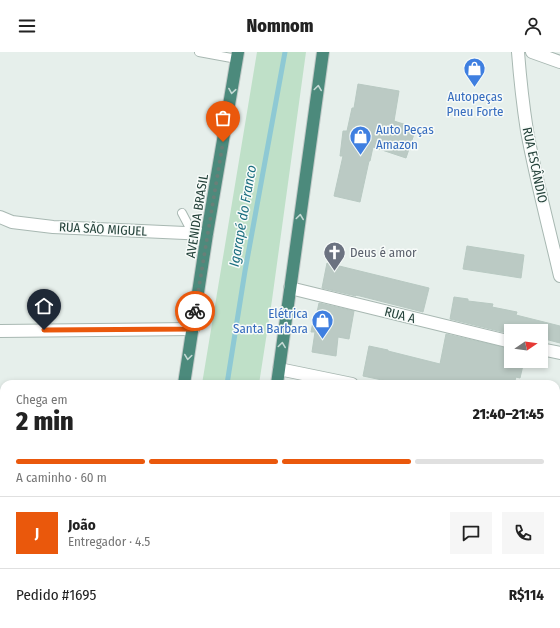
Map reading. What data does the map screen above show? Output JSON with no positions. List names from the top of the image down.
{
  "streets": {
    "highway": ["AVENIDA BRASIL"],
    "street": ["RUA ESCÂNDIO", "RUA SÃO MIGUEL", "RUA A"]
  },
  "crossings": [
    ["AVENIDA BRASIL", "RUA SÃO MIGUEL"]
  ],
  "water": ["Igarapé do Franco"],
  "places": {
    "shop": ["Autopeças Pneu Forte", "Auto Peças Amazon", "Elétrica Santa Barbara"],
    "church": ["Deus é amor"]
  },
  "north": "right",
  "page": {
    "header": "Nomnom",
    "heading": ["2 min", "Chega em", "21:40–21:45"],
    "panel": [
      "João",
      "Entregador · 4.5",
      "Pedido #1695",
      "R$114"
    ],
    "bar": "A caminho · 60 m",
    "round": "J"
  }
}
